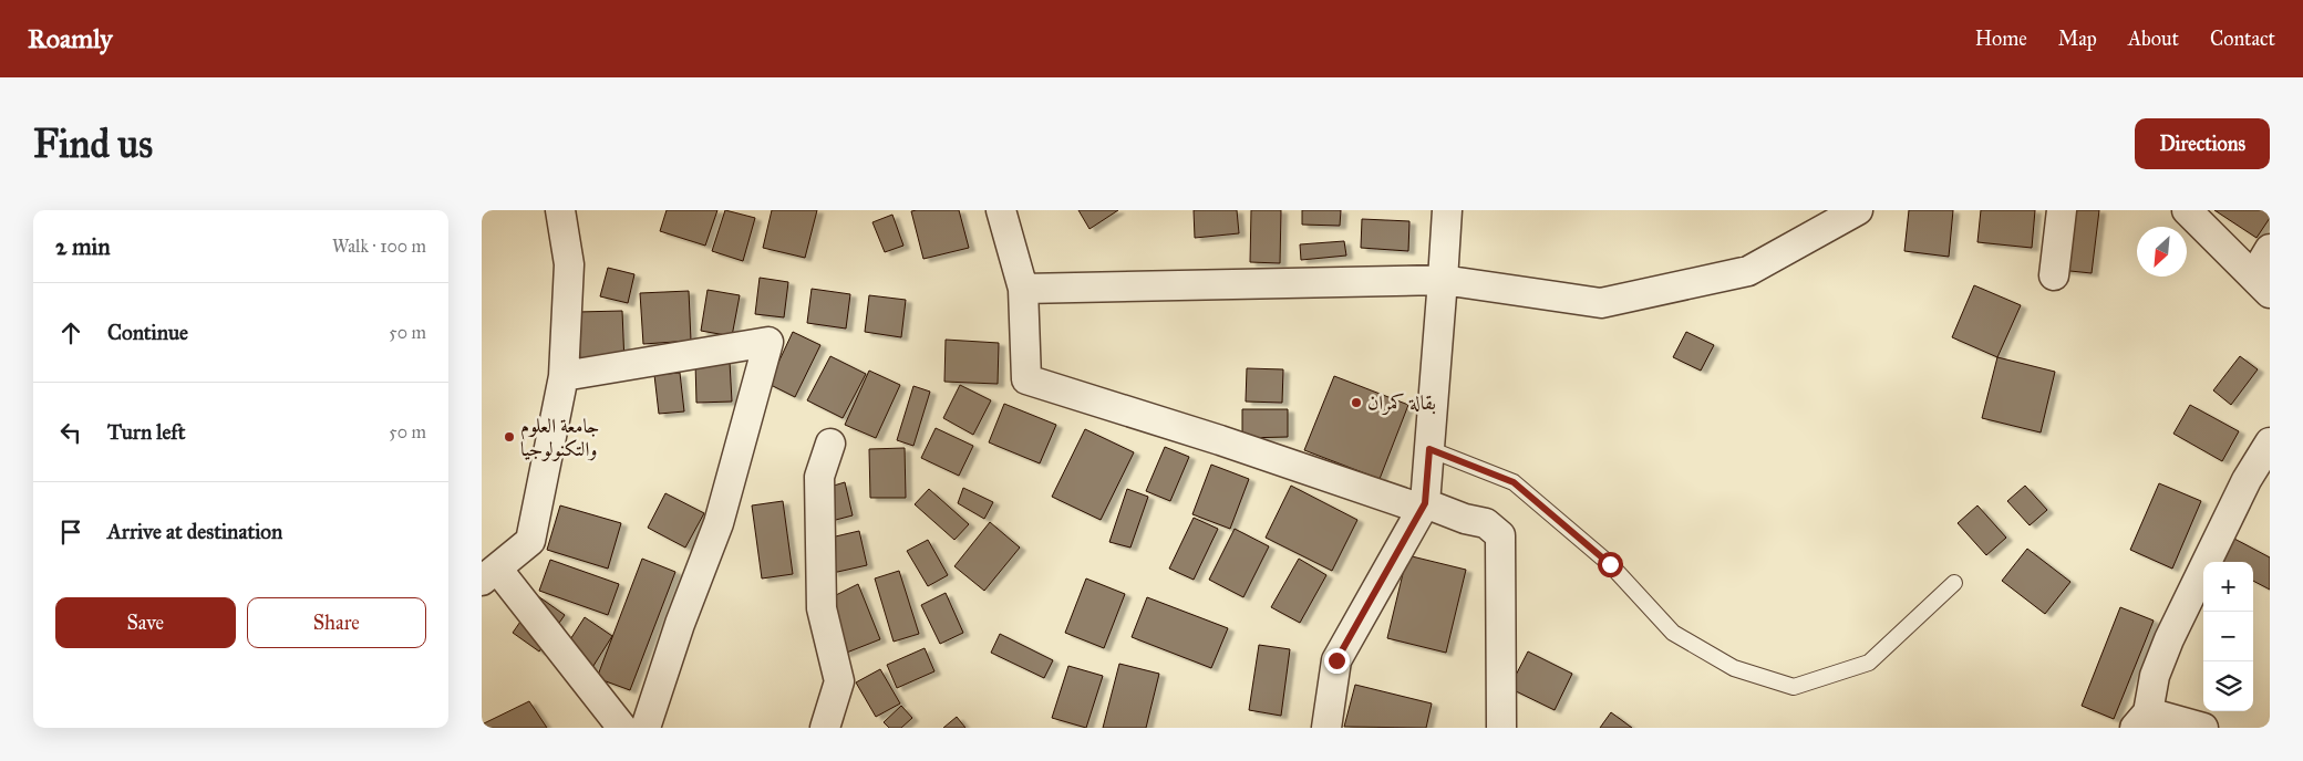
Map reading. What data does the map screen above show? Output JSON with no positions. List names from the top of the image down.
{
  "places": ["بقالة كمران", "جامعة العلوم والتكنولوجيا"],
  "north": "bottom left",
  "page": {
    "header": "Roamly",
    "nav": [
      "Home",
      "Map",
      "About",
      "Contact"
    ],
    "buttons": [
      "Directions",
      ["Save", "Share"]
    ],
    "title": "Find us",
    "heading": ["2 min", "Walk · 100 m"],
    "list": [
      ["Continue", "50 m"],
      ["Turn left", "50 m"],
      "Arrive at destination"
    ],
    "map_buttons": ["+", "−"]
  }
}
